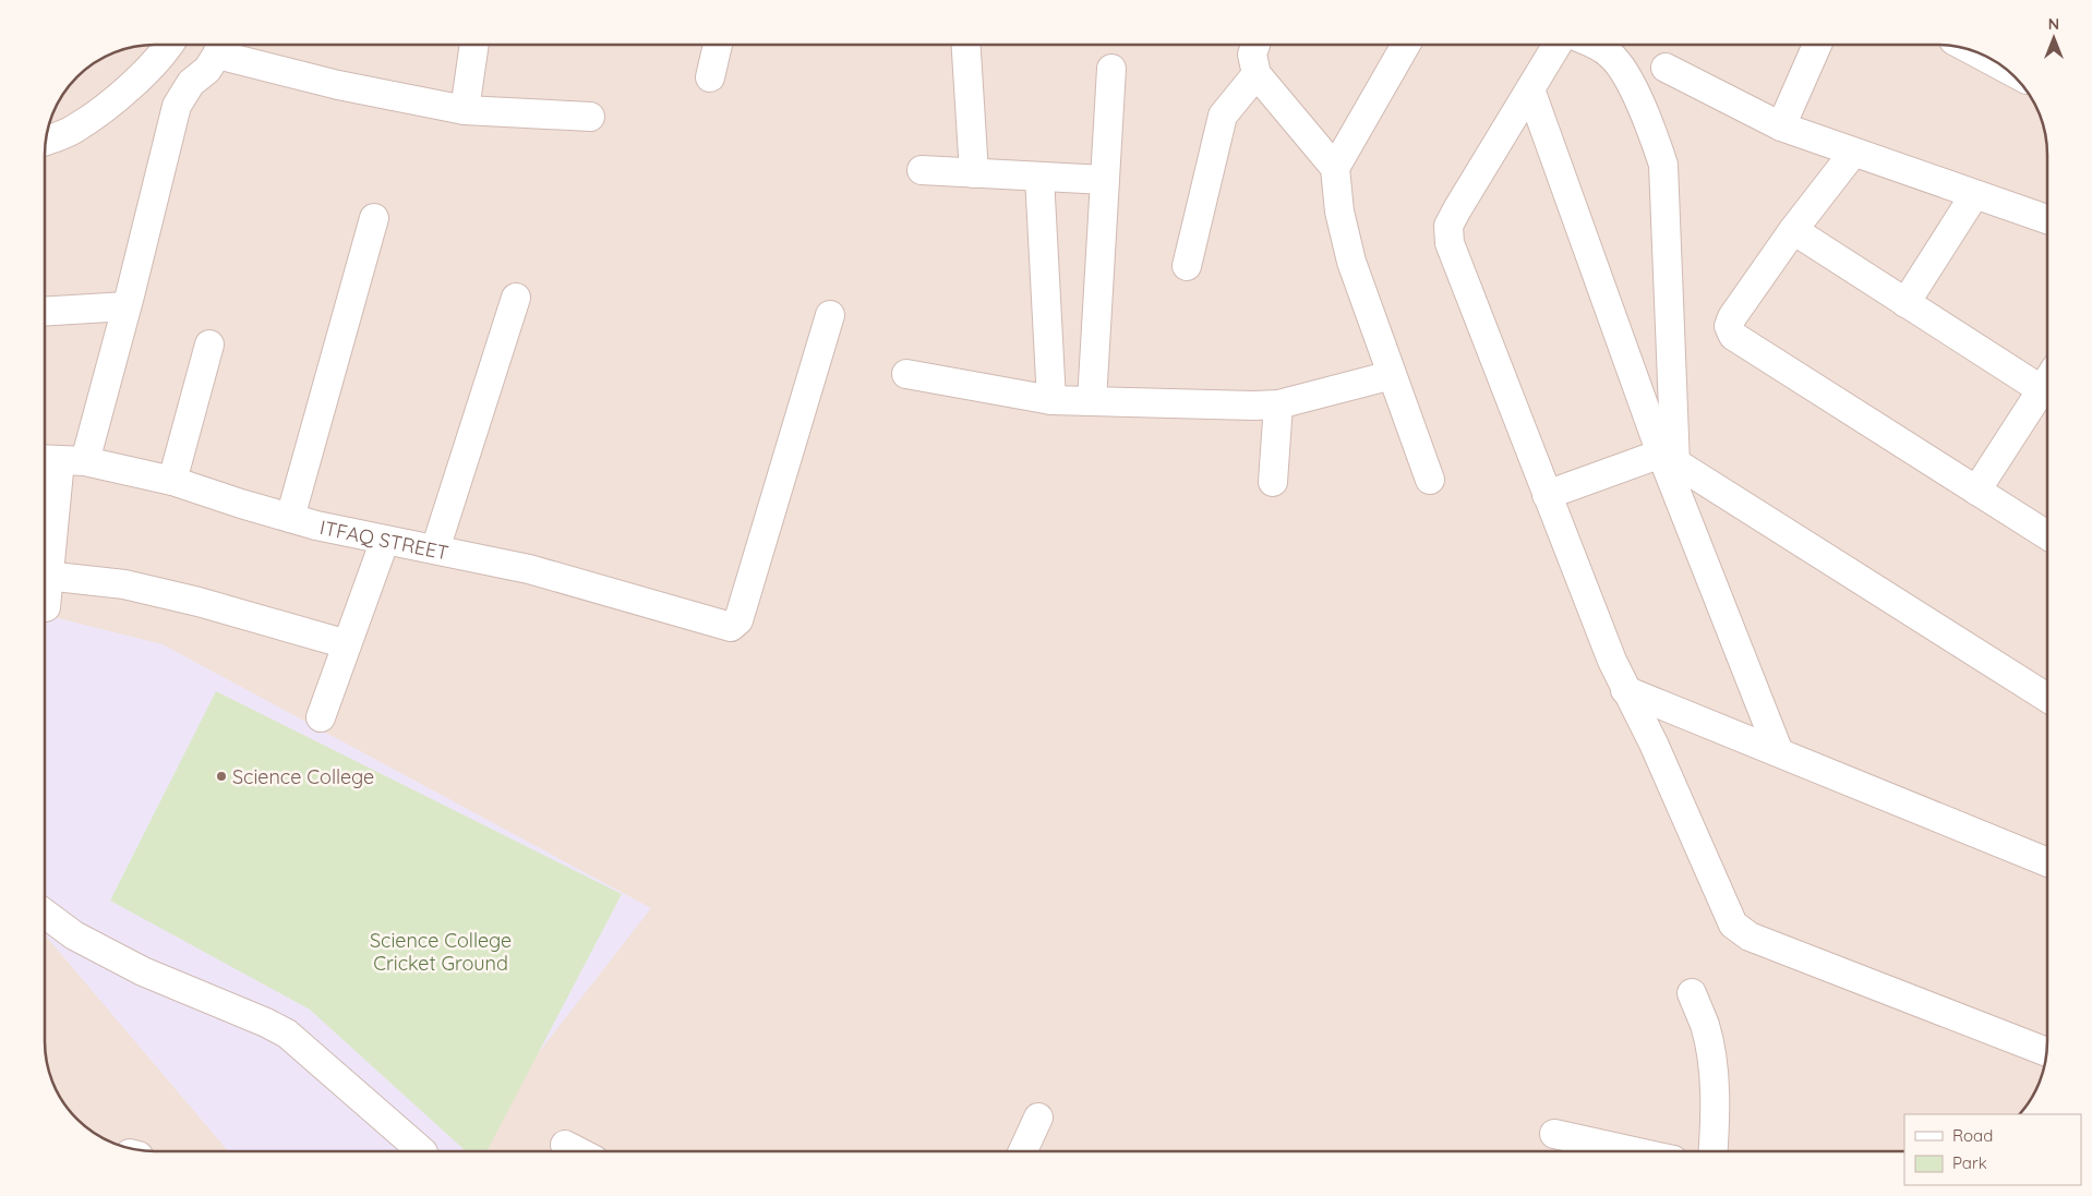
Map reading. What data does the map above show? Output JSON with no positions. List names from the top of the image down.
{
  "streets": {
    "street": ["ITFAQ STREET"]
  },
  "parks": ["Science College Cricket Ground"],
  "places": ["Science College"],
  "legend": ["Road", "Park"],
  "north": "top"
}
